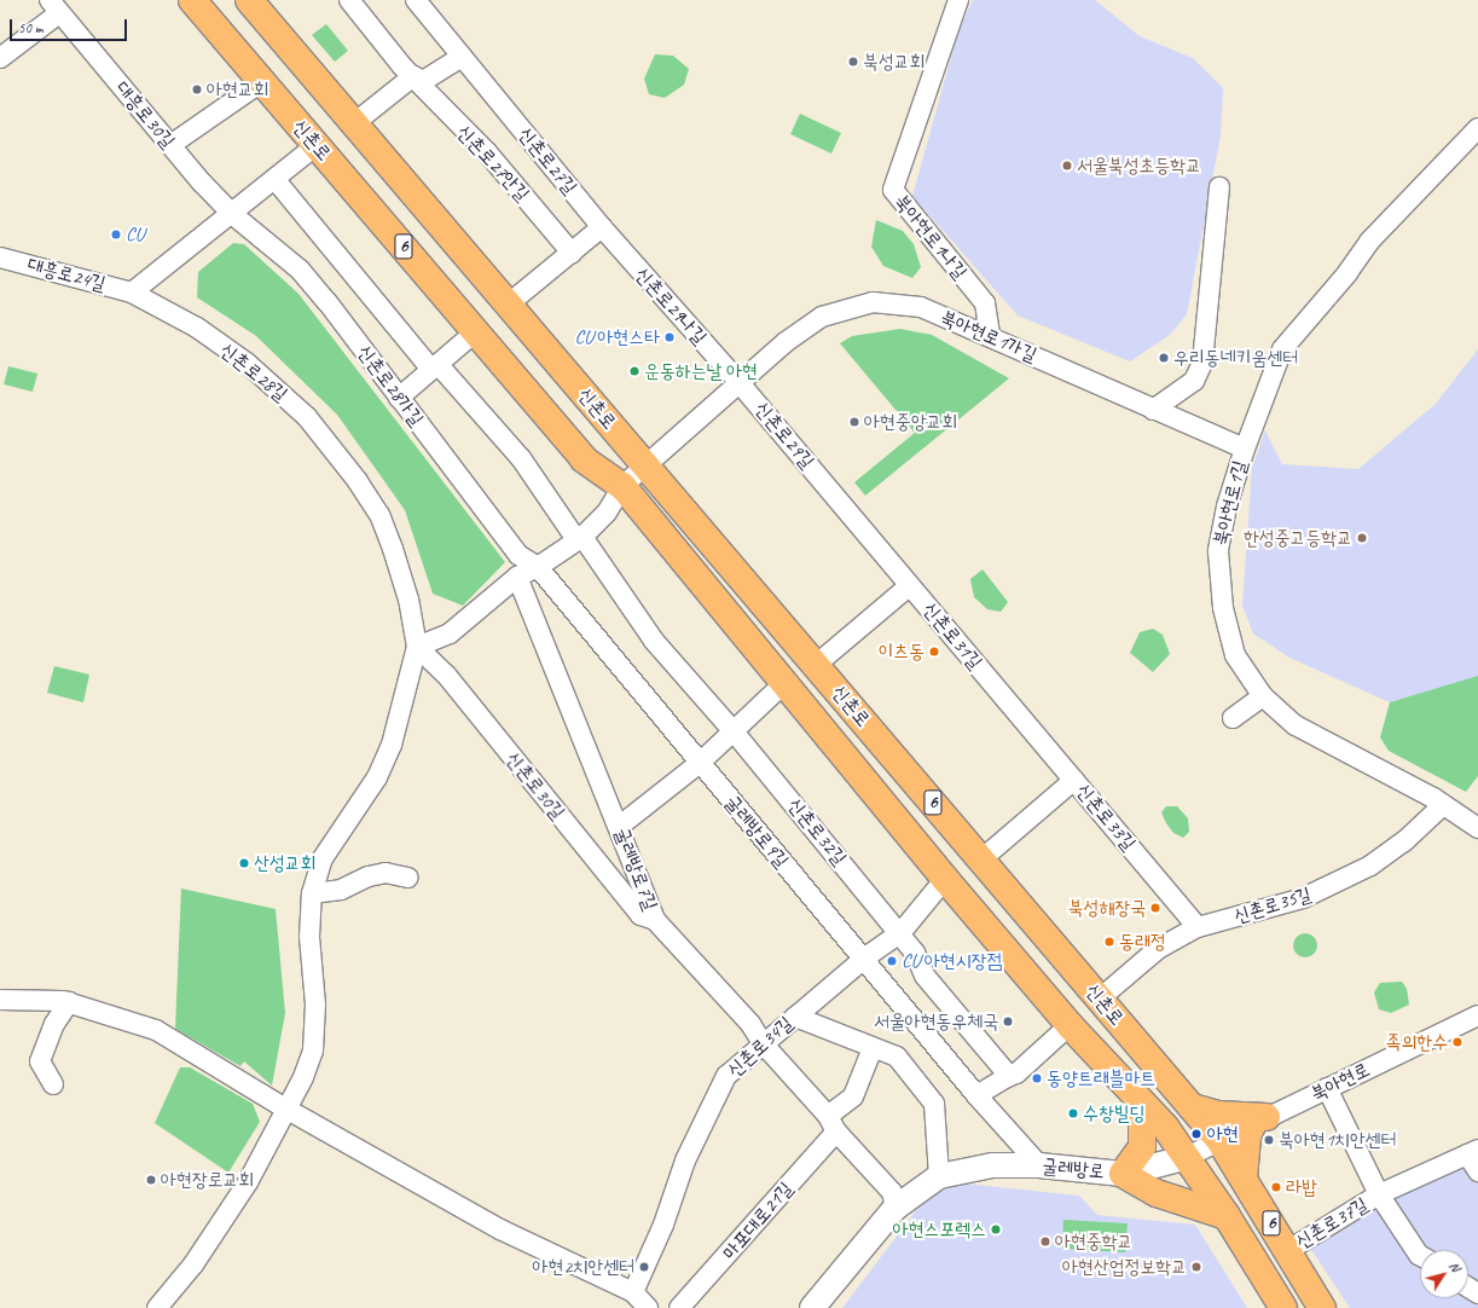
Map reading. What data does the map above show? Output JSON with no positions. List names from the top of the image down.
{
  "streets": {
    "main road": ["신촌로", "6"],
    "street": [
      "대흥로30길",
      "신촌로27길",
      "신촌로27안길",
      "북아현로1나길",
      "대흥로24길",
      "신촌로29나길",
      "북아현로1가길",
      "신촌로28길",
      "신촌로28가길",
      "신촌로29길",
      "북아현로1길",
      "신촌로31길",
      "신촌로30길",
      "신촌로33길",
      "굴레방로9길",
      "신촌로32길",
      "굴레방로7길",
      "신촌로35길",
      "신촌로34길",
      "북아현로",
      "굴레방로",
      "마포대로21길",
      "신촌로37길"
    ]
  },
  "crossings": [
    ["대흥로30길", "신촌로28가길"],
    ["신촌로", "신촌로29길"],
    ["신촌로", "신촌로31길"],
    ["신촌로", "신촌로33길"],
    ["신촌로", "신촌로35길"],
    ["신촌로", "신촌로34길"],
    ["신촌로", "북아현로"],
    ["신촌로", "굴레방로"],
    ["신촌로", "신촌로37길"],
    ["신촌로27길", "신촌로29나길"],
    ["북아현로1나길", "북아현로1가길"],
    ["대흥로24길", "신촌로28길"],
    ["신촌로29나길", "북아현로1가길"],
    ["신촌로29나길", "신촌로29길"],
    ["북아현로1가길", "신촌로29길"],
    ["북아현로1가길", "북아현로1길"],
    ["신촌로28길", "신촌로30길"],
    ["신촌로28가길", "굴레방로9길"],
    ["신촌로29길", "신촌로31길"],
    ["북아현로1길", "신촌로35길"],
    ["신촌로31길", "신촌로33길"],
    ["신촌로30길", "굴레방로7길"],
    ["신촌로33길", "신촌로35길"],
    ["굴레방로9길", "신촌로34길"],
    ["굴레방로9길", "굴레방로"],
    ["신촌로32길", "신촌로34길"],
    ["굴레방로7길", "신촌로34길"],
    ["굴레방로7길", "굴레방로"],
    ["굴레방로7길", "마포대로21길"],
    ["북아현로", "굴레방로"]
  ],
  "places": [
    "북성교회",
    "아현교회",
    "서울북성초등학교",
    "CU",
    "CU 아현스타",
    "우리동네키움센터",
    "운동하는날 아현",
    "아현중앙교회",
    "한성중고등학교",
    "이츠동",
    "산성교회",
    "북성해장국",
    "동래정",
    "CU 아현시장점",
    "서울아현동우체국",
    "족의한수",
    "동양트래블마트",
    "수창빌딩",
    "아현",
    "북아현1치안센터",
    "아현장로교회",
    "라밥",
    "아현스포렉스",
    "아현중학교",
    "아현2치안센터",
    "아현산업정보학교"
  ],
  "scale_bar": "50 m",
  "north": "top right"
}
